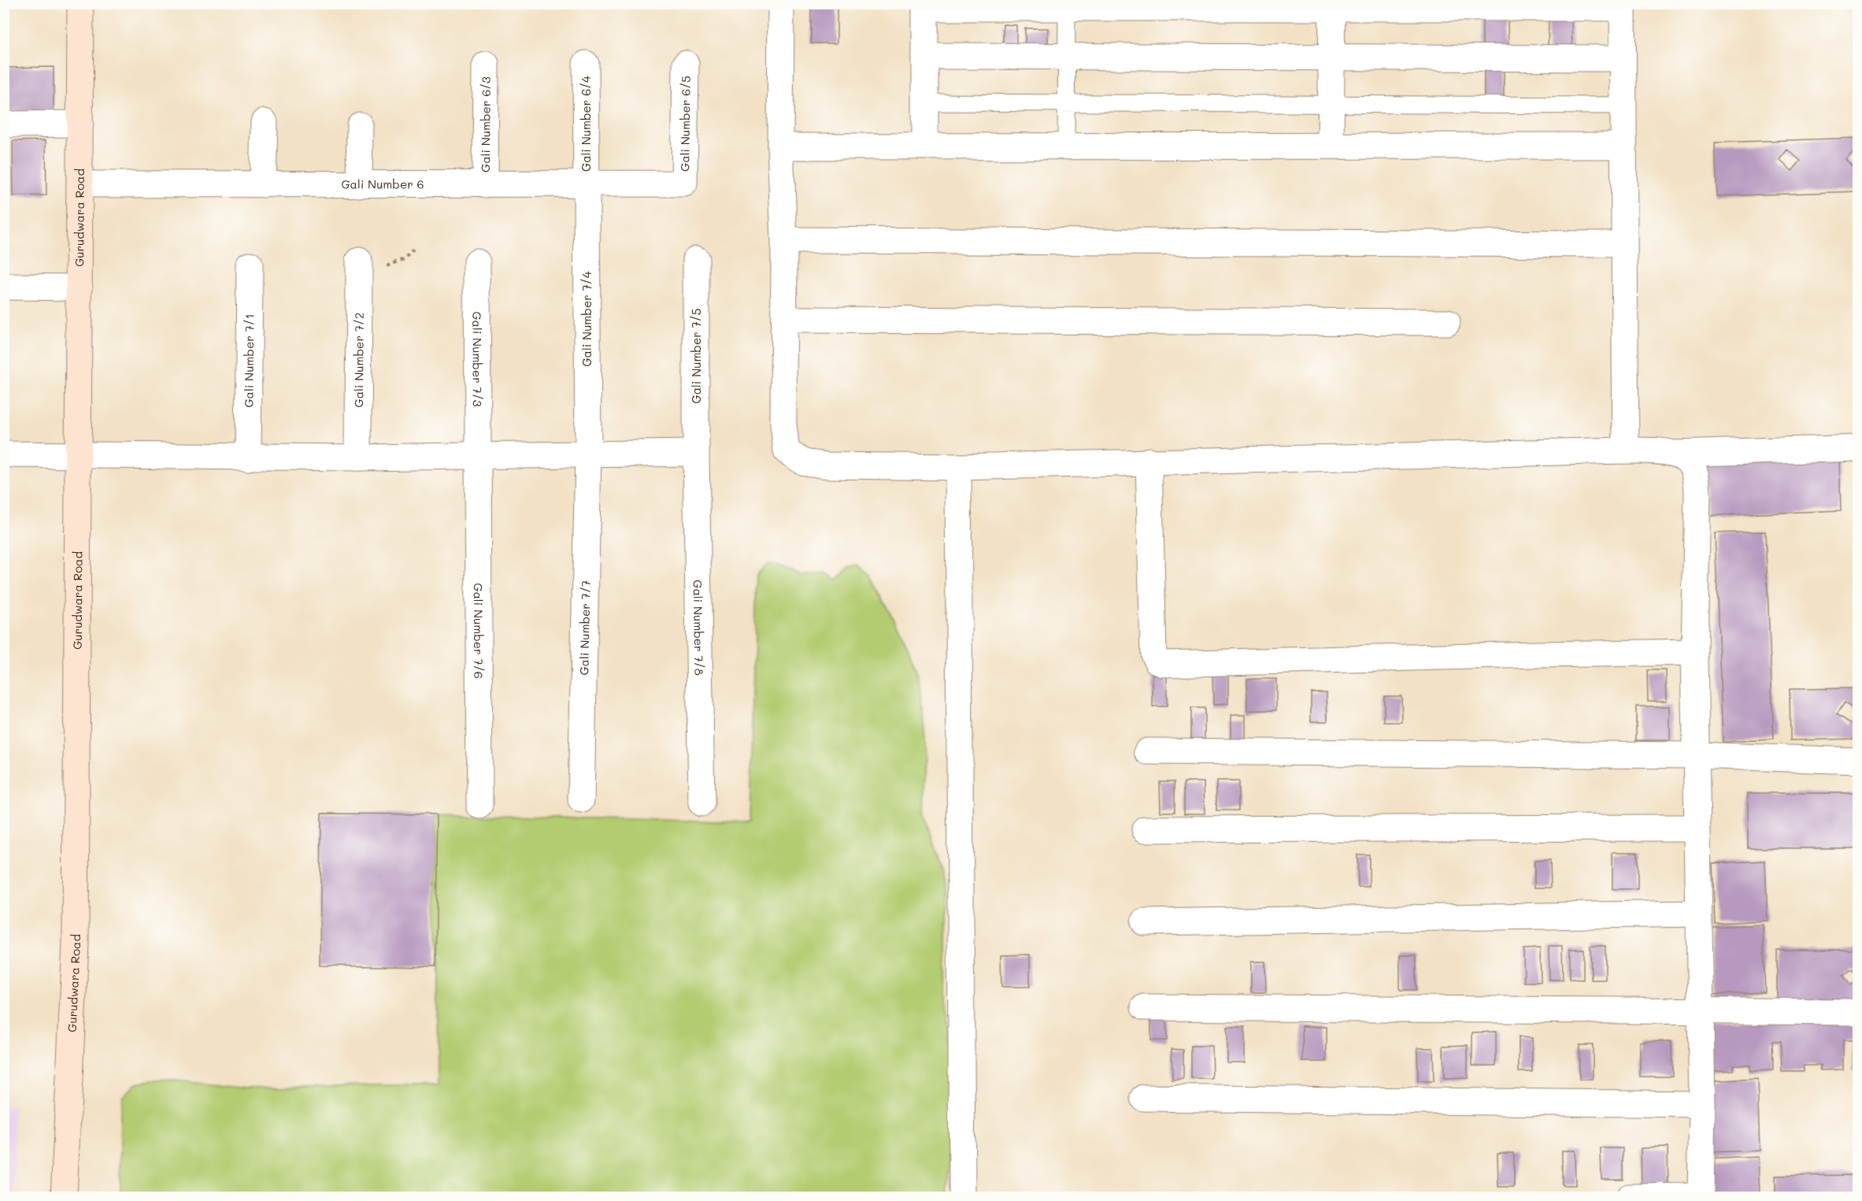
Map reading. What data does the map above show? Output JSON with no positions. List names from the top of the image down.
{
  "streets": {
    "street": [
      "Gali Number 6/3",
      "Gali Number 6/4",
      "Gali Number 6/5",
      "Gali Number 6",
      "Gurudwara Road",
      "Gali Number 7/4",
      "Gali Number 7/5",
      "Gali Number 7/2",
      "Gali Number 7/3",
      "Gali Number 7/1",
      "Gali Number 7/7",
      "Gali Number 7/8",
      "Gali Number 7/6"
    ]
  },
  "crossings": [
    ["Gali Number 6/3", "Gali Number 6"],
    ["Gali Number 6/4", "Gali Number 6"],
    ["Gali Number 6/4", "Gali Number 7/4"],
    ["Gali Number 6/5", "Gali Number 6"],
    ["Gali Number 6", "Gurudwara Road"],
    ["Gali Number 6", "Gali Number 7/4"],
    ["Gali Number 7/4", "Gali Number 7/7"],
    ["Gali Number 7/5", "Gali Number 7/8"],
    ["Gali Number 7/3", "Gali Number 7/6"]
  ]
}
